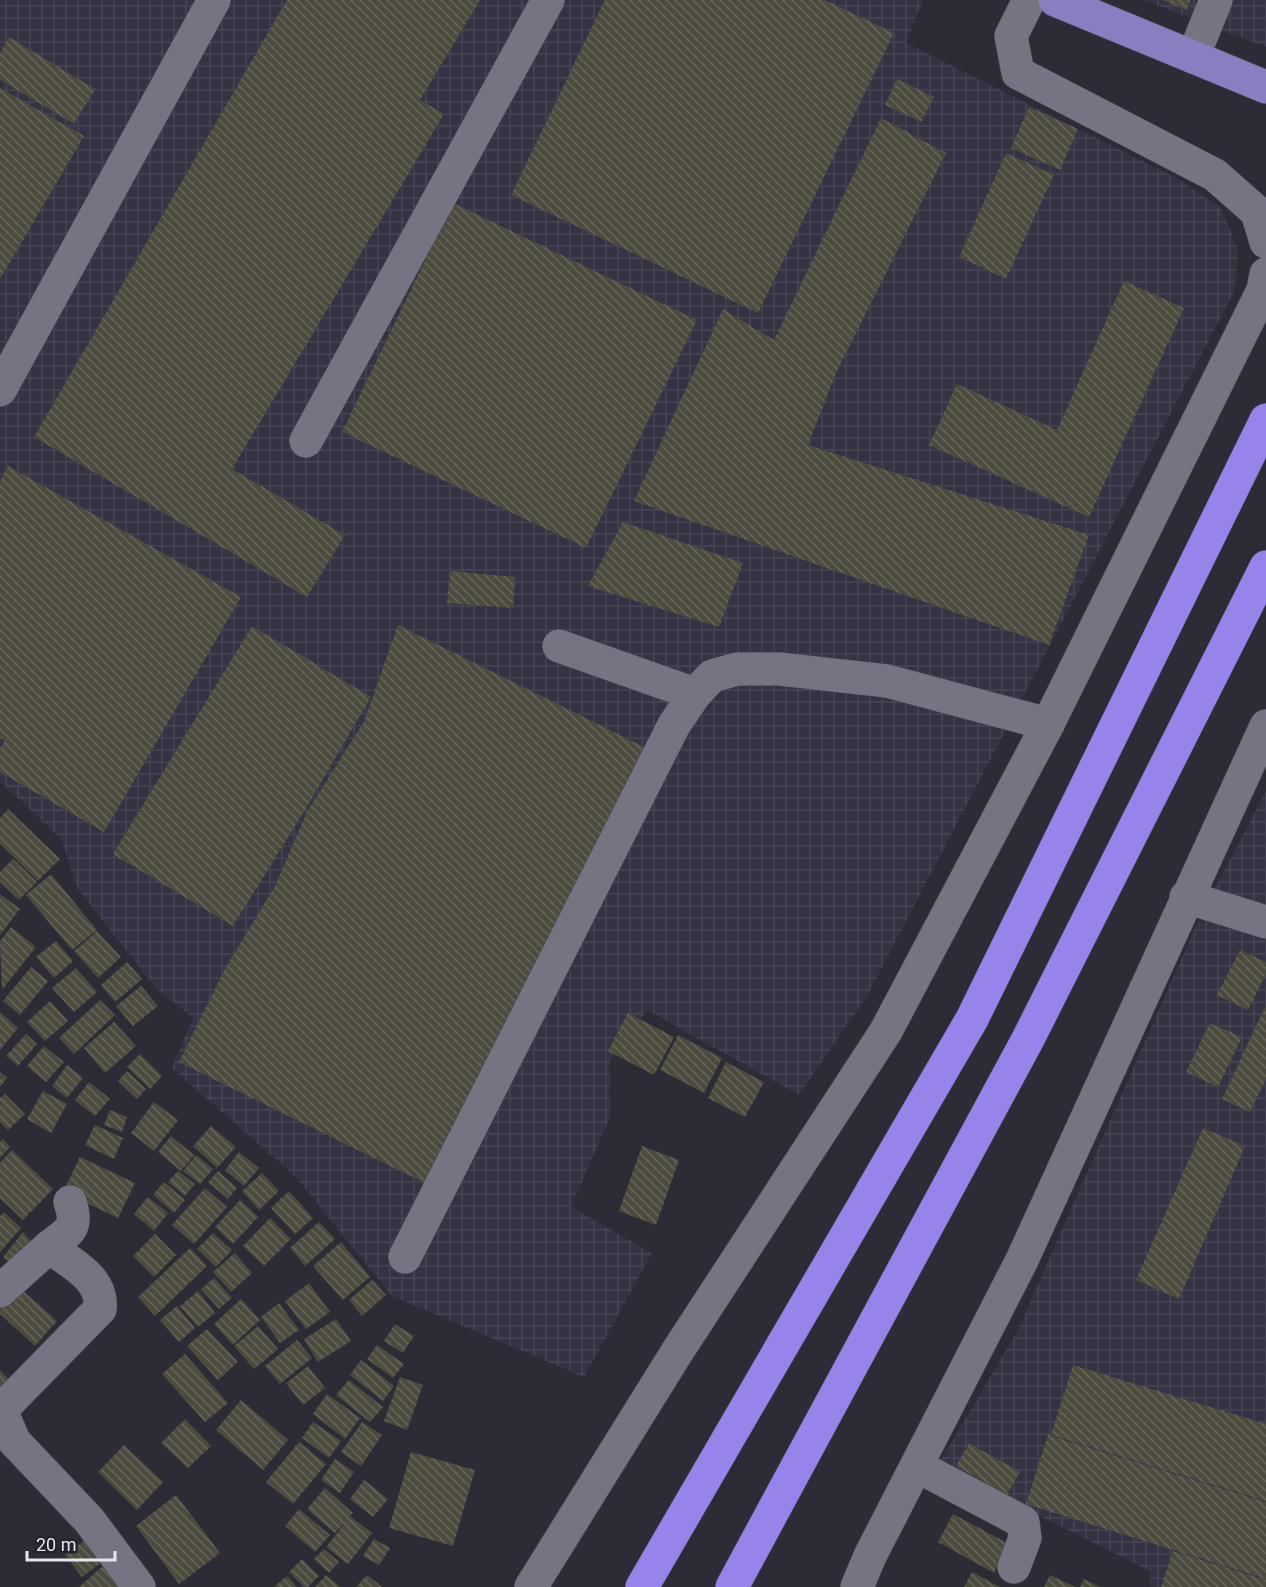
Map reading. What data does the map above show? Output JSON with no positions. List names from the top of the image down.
{
  "scale_bar": "20 m"
}
